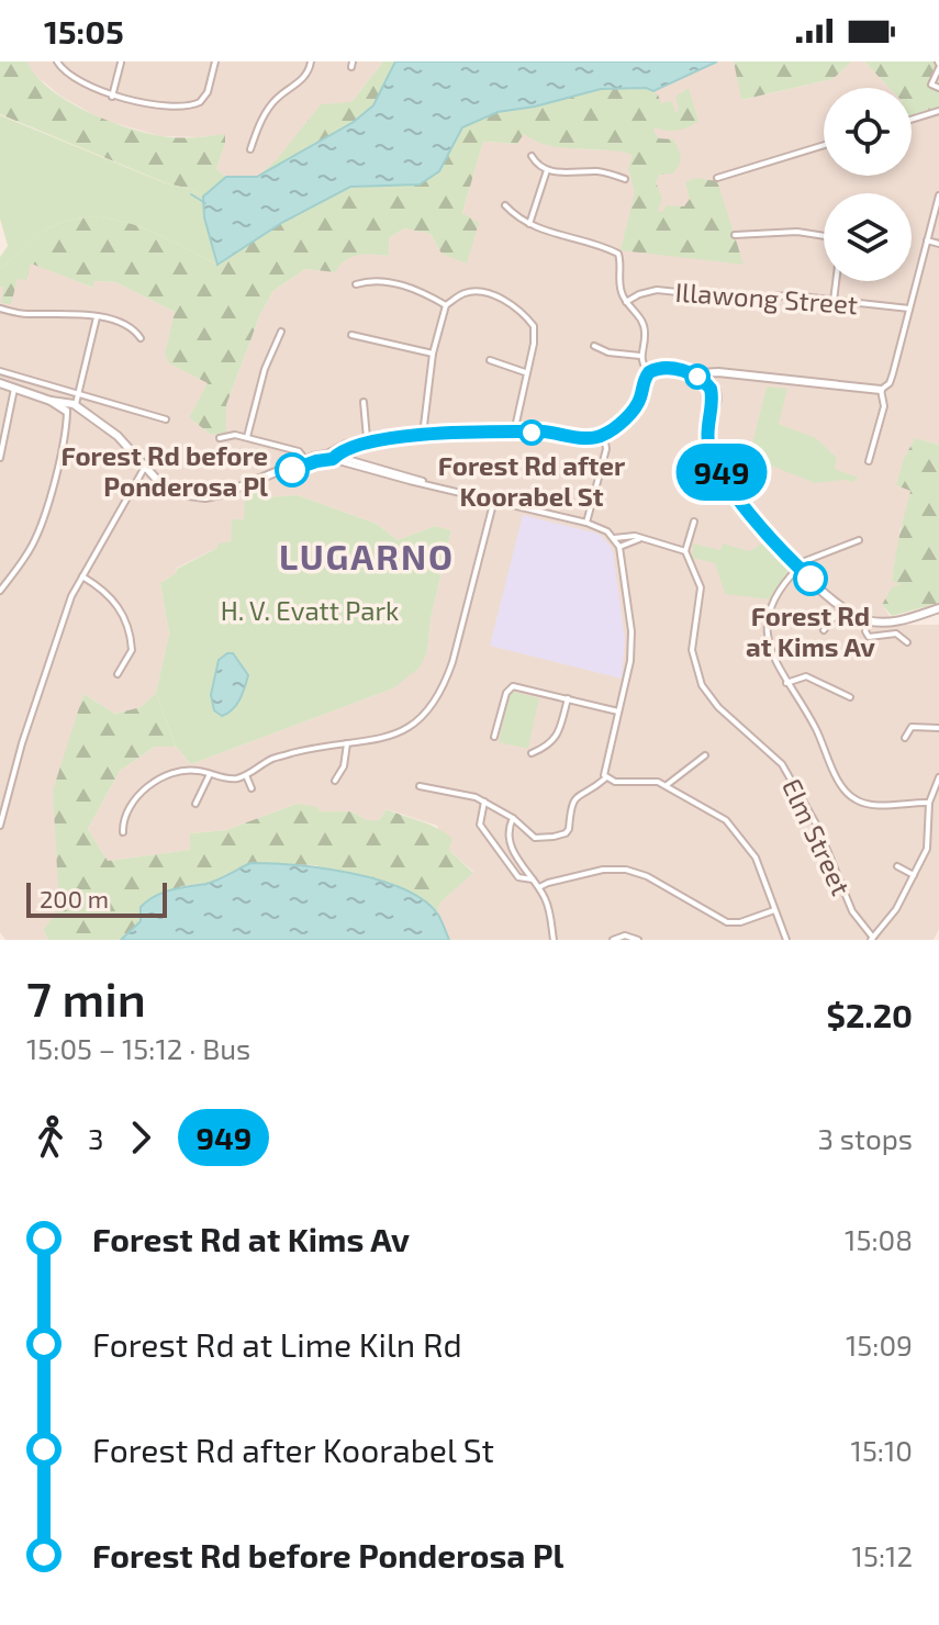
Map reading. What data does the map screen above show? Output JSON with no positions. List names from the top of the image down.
{
  "streets": {
    "street": ["Illawong Street", "Elm Street"]
  },
  "districts": ["LUGARNO"],
  "parks": ["H. V. Evatt Park"],
  "places": ["Forest Rd after Koorabel St", "Forest Rd before Ponderosa Pl", "Forest Rd at Kims Av"],
  "lines": ["bus line 949"],
  "scale_bar": "200 m",
  "page": {
    "status": "15:05",
    "on_map": "949",
    "scale": "200 m",
    "heading": ["7 min", "15:05 – 15:12 · Bus", "$2.20"],
    "legs": ["3", "949", "3 stops"],
    "list": [
      {
        "name": "Forest Rd at Kims Av",
        "value": "15:08"
      },
      {
        "name": "Forest Rd at Lime Kiln Rd",
        "value": "15:09"
      },
      {
        "name": "Forest Rd after Koorabel St",
        "value": "15:10"
      },
      {
        "name": "Forest Rd before Ponderosa Pl",
        "value": "15:12"
      }
    ]
  }
}
